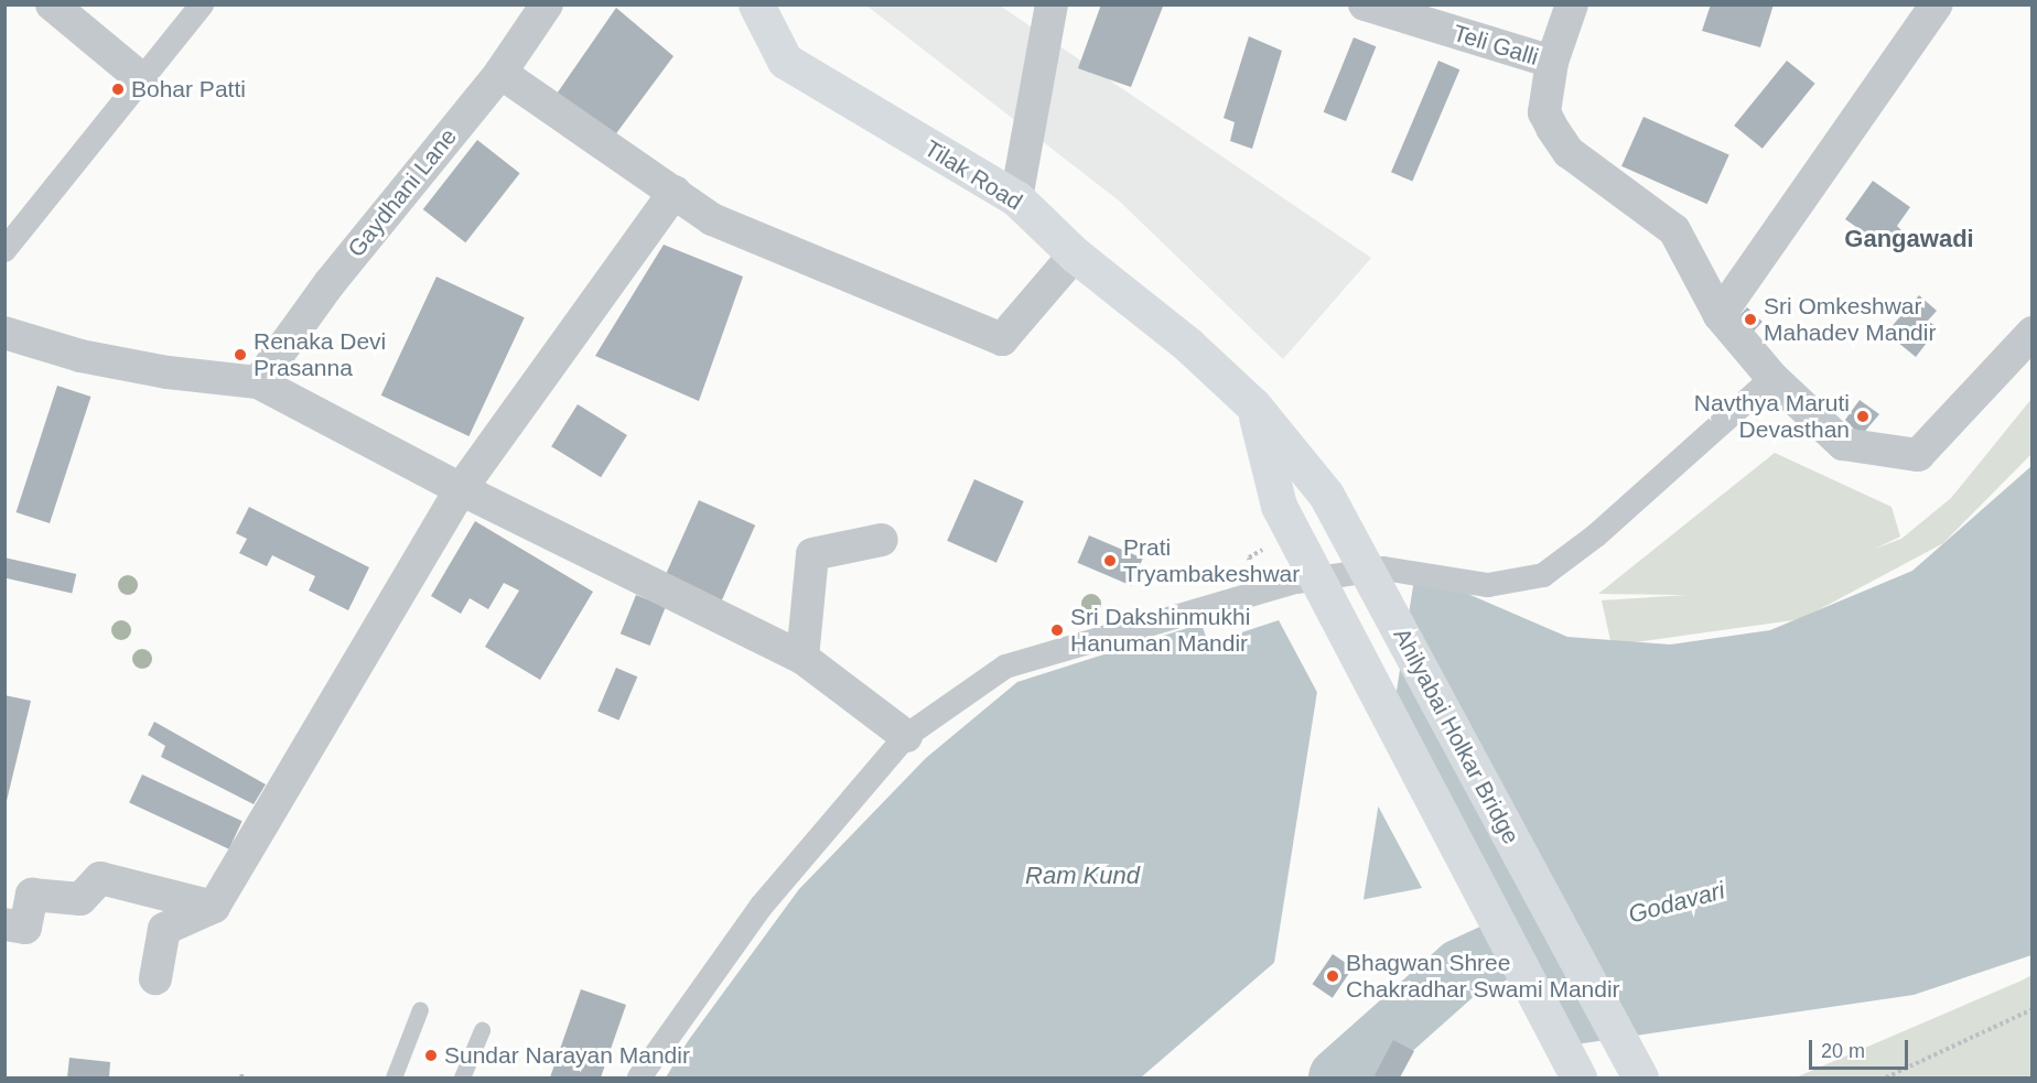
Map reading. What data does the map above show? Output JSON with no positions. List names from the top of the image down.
{
  "streets": {
    "main road": ["Tilak Road", "Ahilyabai Holkar Bridge"],
    "street": ["Teli Galli", "Gaydhani Lane"]
  },
  "crossings": [
    ["Tilak Road", "Ahilyabai Holkar Bridge"]
  ],
  "districts": ["Gangawadi"],
  "water": ["Ram Kund", "Godavari"],
  "places": [
    "Bohar Patti",
    "Sri Omkeshwar Mahadev Mandir",
    "Renaka Devi Prasanna",
    "Navthya Maruti Devasthan",
    "Prati Tryambakeshwar",
    "Sri Dakshinmukhi Hanuman Mandir",
    "Bhagwan Shree Chakradhar Swami Mandir",
    "Sundar Narayan Mandir"
  ],
  "scale_bar": "20 m"
}
